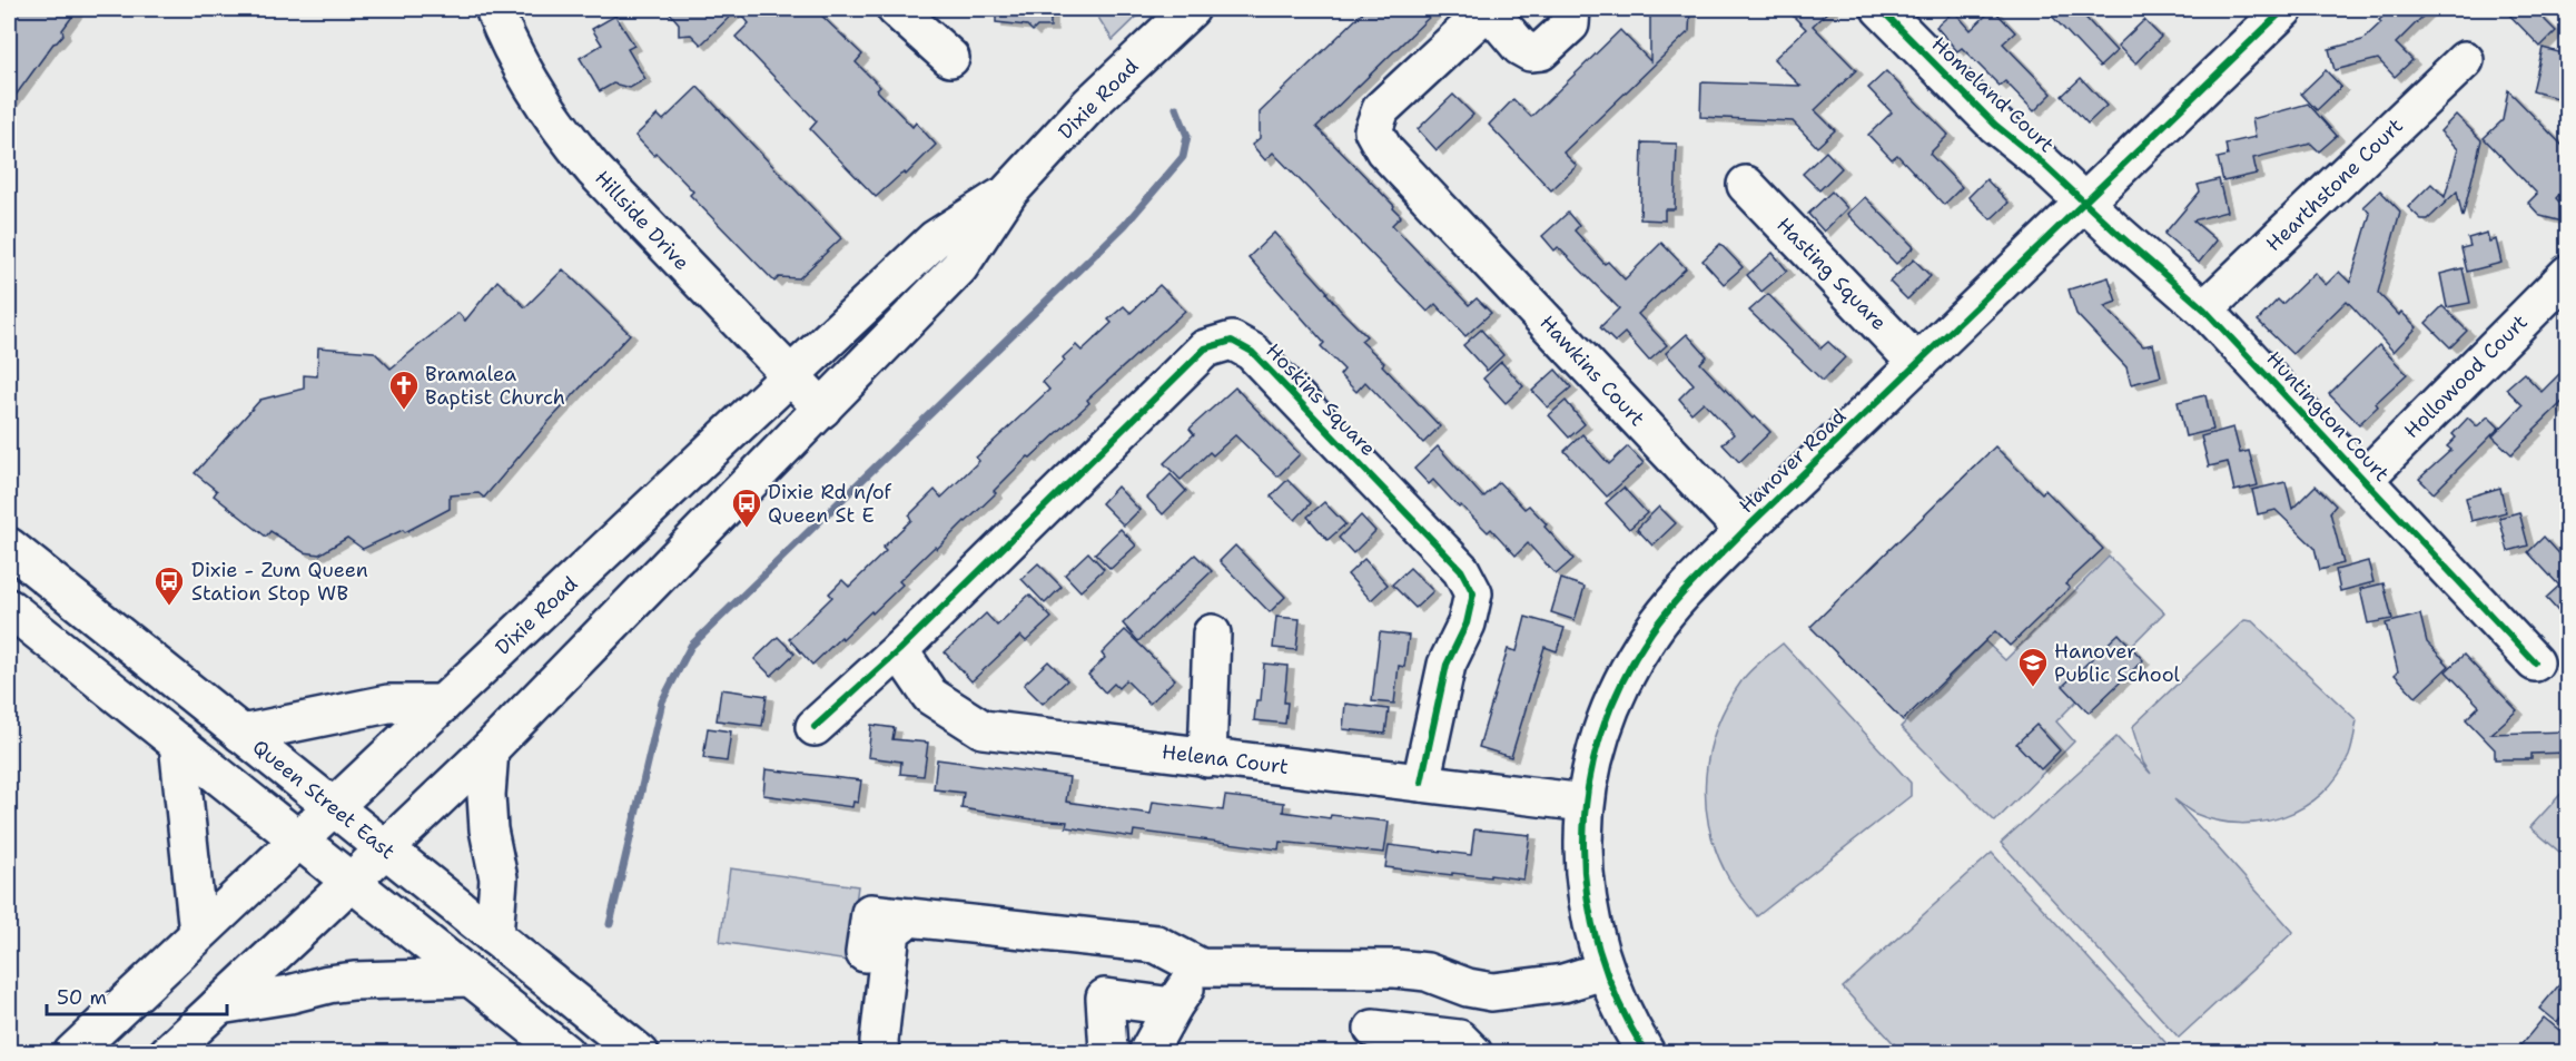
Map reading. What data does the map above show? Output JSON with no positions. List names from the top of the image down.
{
  "streets": {
    "street": [
      "Homeland Court",
      "Dixie Road",
      "Hearthstone Court",
      "Hillside Drive",
      "Hasting Square",
      "Hawkins Court",
      "Hollowood Court",
      "Hoskins Square",
      "Huntington Court",
      "Hanover Road",
      "Helena Court",
      "Queen Street East"
    ]
  },
  "crossings": [
    ["Homeland Court", "Huntington Court"],
    ["Homeland Court", "Hanover Road"],
    ["Dixie Road", "Hillside Drive"],
    ["Dixie Road", "Queen Street East"],
    ["Hearthstone Court", "Huntington Court"],
    ["Hasting Square", "Hanover Road"],
    ["Hawkins Court", "Hanover Road"],
    ["Hollowood Court", "Huntington Court"],
    ["Hoskins Square", "Helena Court"],
    ["Huntington Court", "Hanover Road"],
    ["Hanover Road", "Helena Court"]
  ],
  "places": {
    "church": ["Bramalea Baptist Church"],
    "bus stop": ["Dixie Rd n/of Queen St E", "Dixie - Zum Queen Station Stop WB"],
    "school or university": ["Hanover Public School"]
  },
  "scale_bar": "50 m"
}
